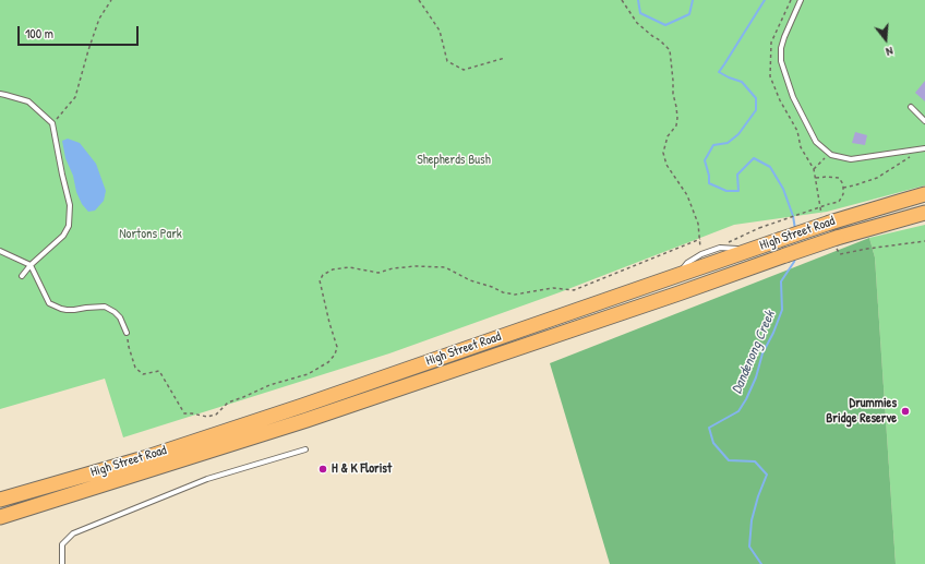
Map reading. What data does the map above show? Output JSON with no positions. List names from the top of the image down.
{
  "streets": {
    "main road": ["High Street Road"]
  },
  "water": ["Dandenong Creek"],
  "parks": ["Shepherds Bush", "Nortons Park"],
  "places": ["Drummies Bridge Reserve", "H & K Florist"],
  "scale_bar": "100 m",
  "north": "bottom"
}
